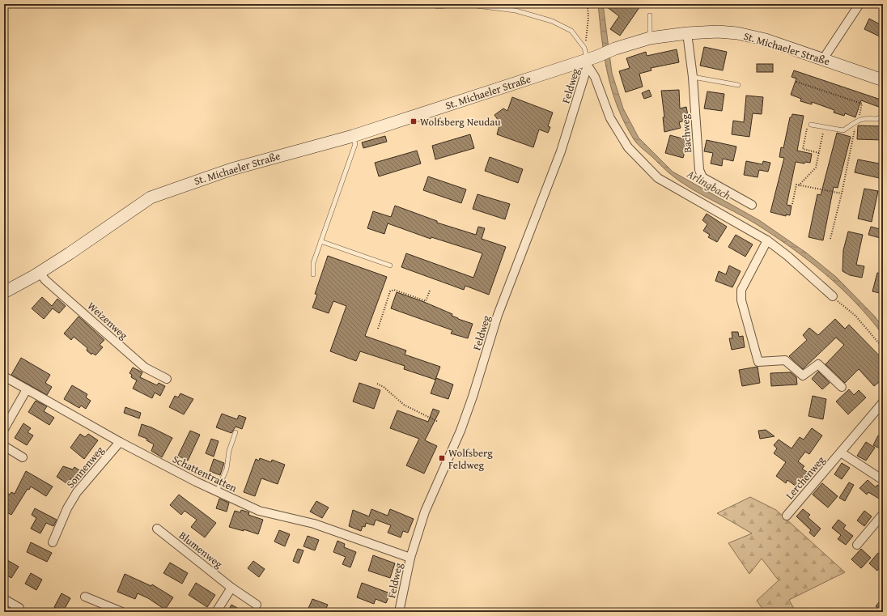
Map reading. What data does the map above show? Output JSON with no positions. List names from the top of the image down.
{
  "streets": {
    "main road": ["St. Michaeler Straße"],
    "street": [
      "Feldweg",
      "Bachweg",
      "Weizenweg",
      "Sonnenweg",
      "Schattentratten",
      "Lerchenweg",
      "Blumenweg"
    ]
  },
  "crossings": [
    ["St. Michaeler Straße", "Feldweg"],
    ["St. Michaeler Straße", "Bachweg"],
    ["St. Michaeler Straße", "Weizenweg"],
    ["Feldweg", "Schattentratten"],
    ["Sonnenweg", "Schattentratten"]
  ],
  "water": ["Arlingbach"],
  "places": {
    "transit": ["Wolfsberg Neudau", "Wolfsberg Feldweg"]
  }
}
